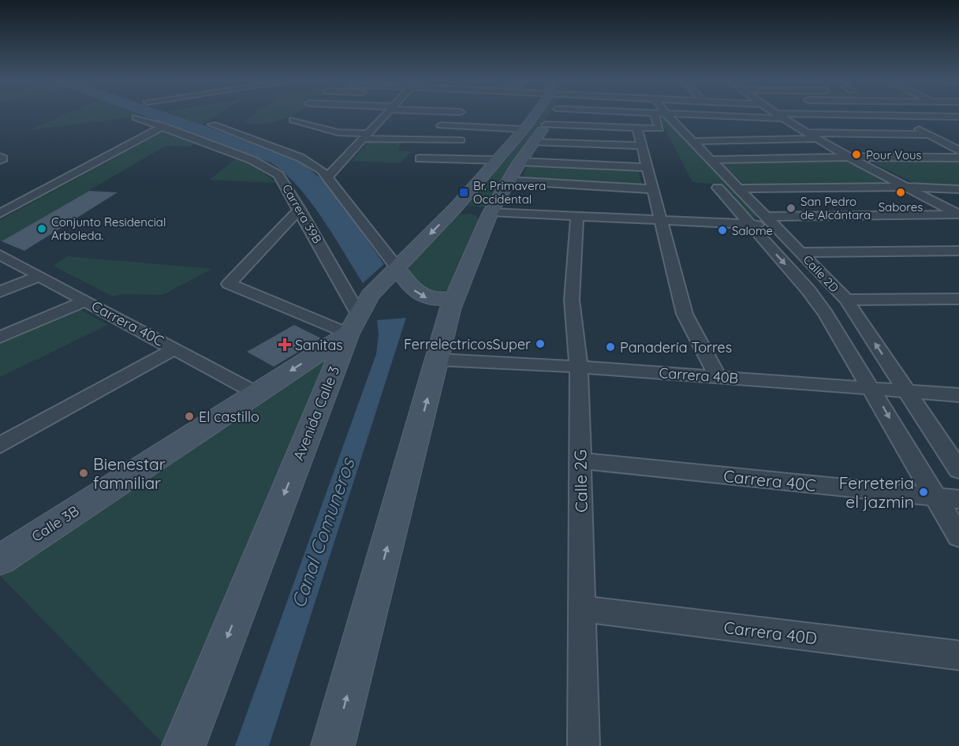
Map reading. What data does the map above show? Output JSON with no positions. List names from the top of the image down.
{
  "streets": {
    "main road": ["Avenida Calle 3", "Calle 3B"],
    "street": [
      "Carrera 39B",
      "Calle 2D",
      "Carrera 40C",
      "Carrera 40B",
      "Calle 2G",
      "Carrera 40D"
    ]
  },
  "crossings": [
    ["Carrera 39B", "Avenida Calle 3"],
    ["Carrera 39B", "Calle 3B"],
    ["Calle 2D", "Carrera 40C"],
    ["Calle 2D", "Carrera 40B"],
    ["Carrera 40C", "Calle 2G"],
    ["Carrera 40C", "Calle 3B"],
    ["Carrera 40B", "Calle 2G"],
    ["Avenida Calle 3", "Calle 3B"],
    ["Calle 2G", "Carrera 40D"]
  ],
  "water": ["Canal Comuneros"],
  "places": {
    "other": [
      "Pour Vous",
      "Sabores",
      "San Pedro de Alcántara",
      "Conjunto Residencial Arboleda.",
      "Salome",
      "FerrelectricosSuper",
      "Panadería Torres",
      "El castillo",
      "Bienestar famniliar",
      "Ferreteria el jazmin"
    ],
    "transit": ["Br. Primavera Occidental"],
    "health": ["Sanitas"]
  }
}
